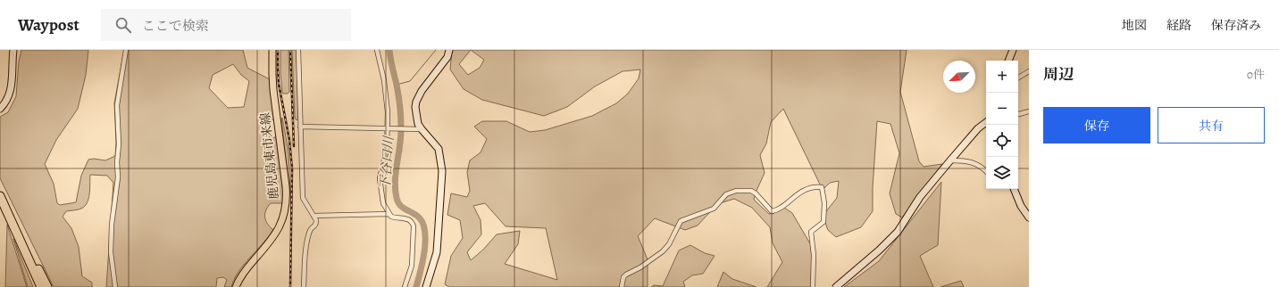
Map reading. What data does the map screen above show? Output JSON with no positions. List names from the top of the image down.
{
  "streets": {
    "main road": ["鹿児島東市来線"]
  },
  "water": ["下谷口川"],
  "north": "bottom left",
  "page": {
    "header": "Waypost",
    "search": "ここで検索",
    "nav": ["地図", "経路", "保存済み"],
    "heading": ["周辺", "0件"],
    "map_buttons": ["+", "−"],
    "buttons": ["保存", "共有"]
  }
}
